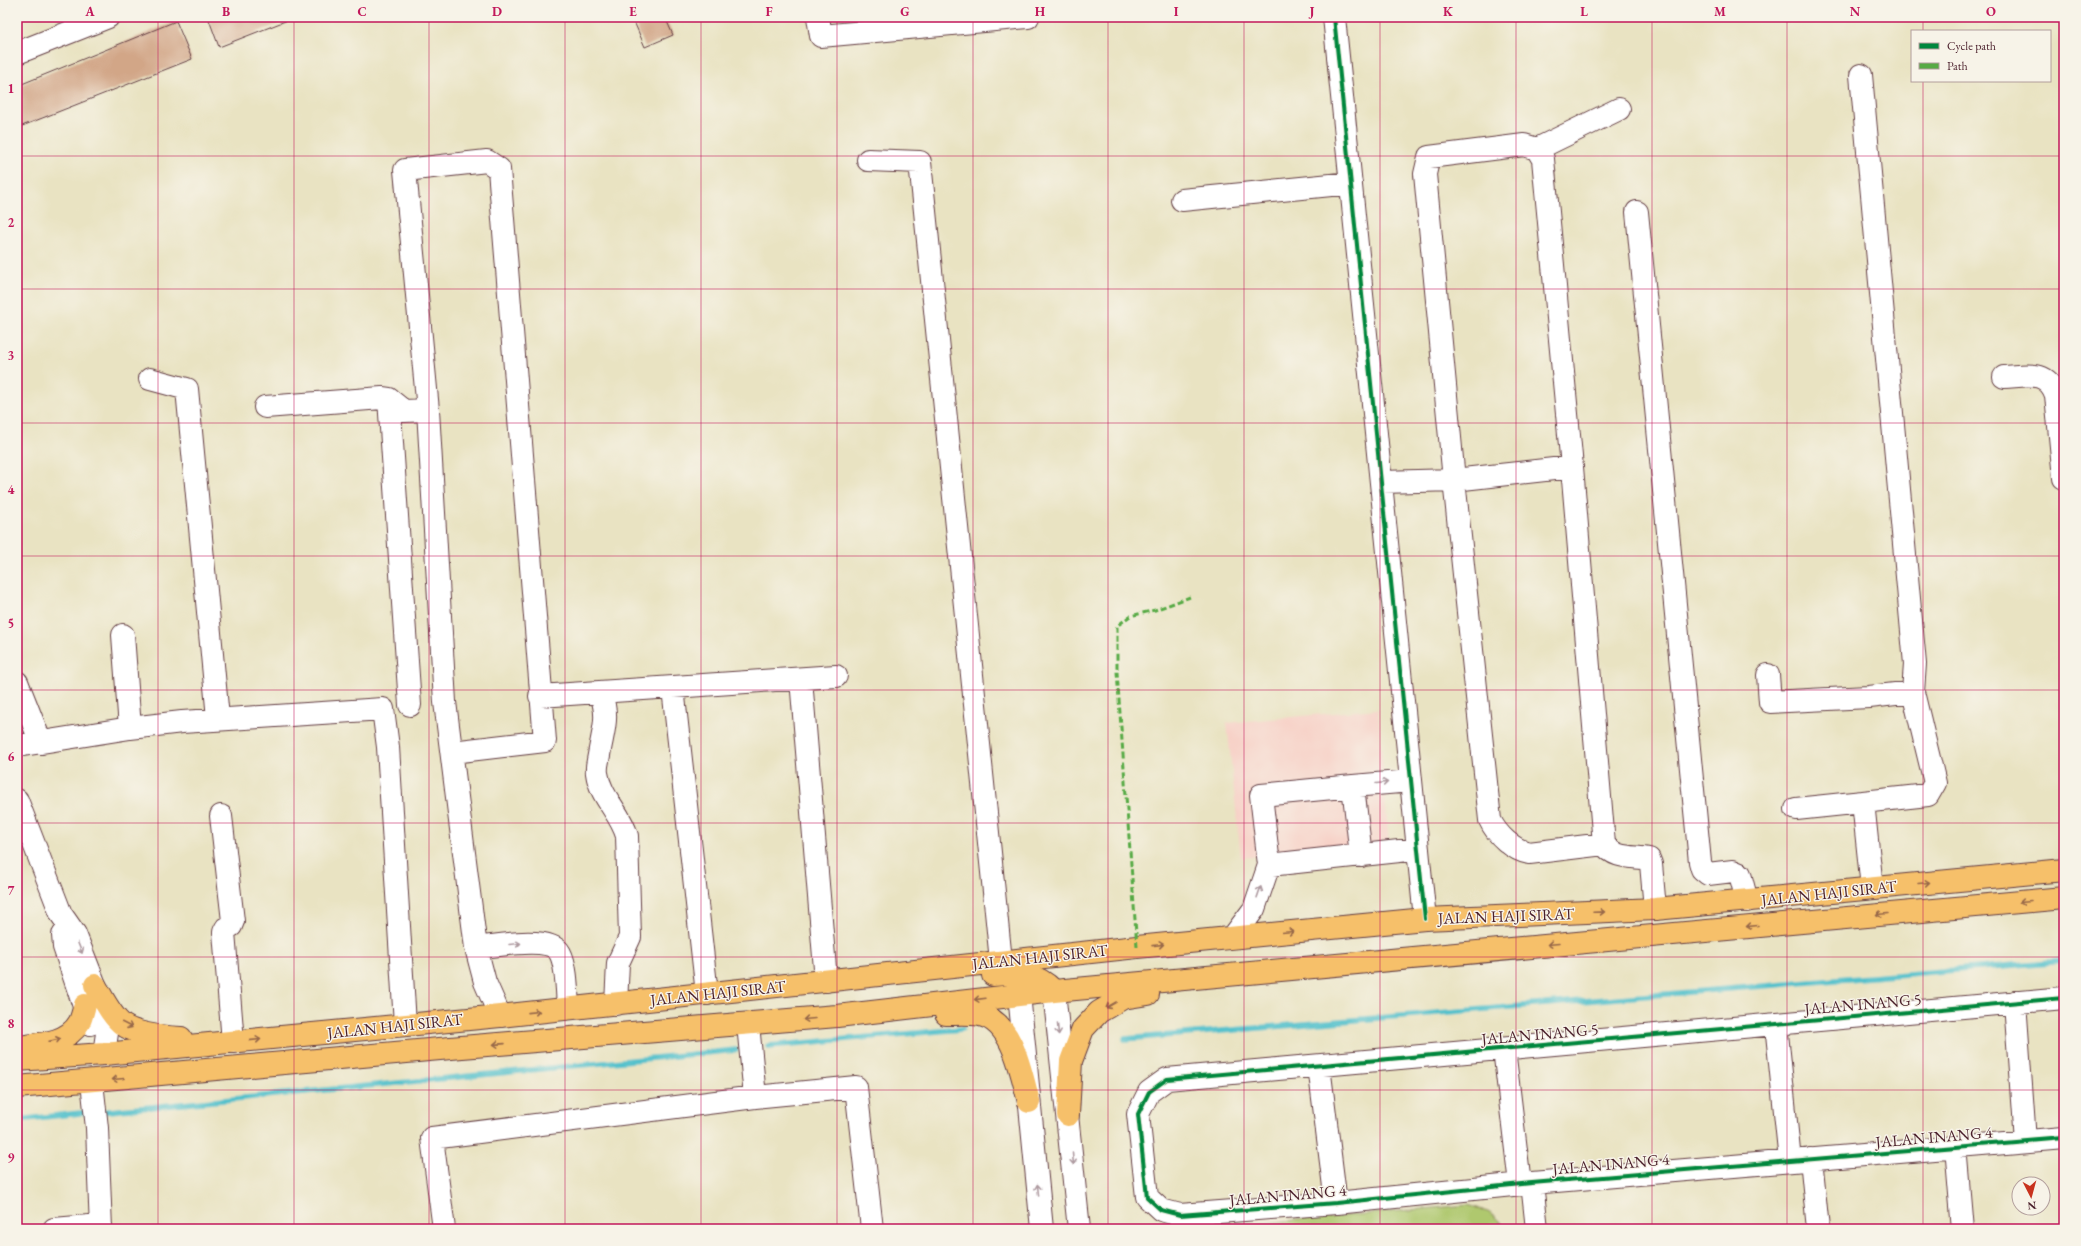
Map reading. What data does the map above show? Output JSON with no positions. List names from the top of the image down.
{
  "streets": {
    "main road": ["JALAN HAJI SIRAT"],
    "street": ["JALAN INANG 5", "JALAN INANG 4"]
  },
  "crossings": [
    ["JALAN INANG 5", "JALAN INANG 4"]
  ],
  "legend": ["Cycle path", "Path"],
  "north": "bottom",
  "grid": {
    "columns": [
      "A",
      "B",
      "C",
      "D",
      "E",
      "F",
      "G",
      "H",
      "I",
      "J",
      "K",
      "L",
      "M",
      "N",
      "O"
    ],
    "rows": [
      "1",
      "2",
      "3",
      "4",
      "5",
      "6",
      "7",
      "8",
      "9"
    ]
  }
}
